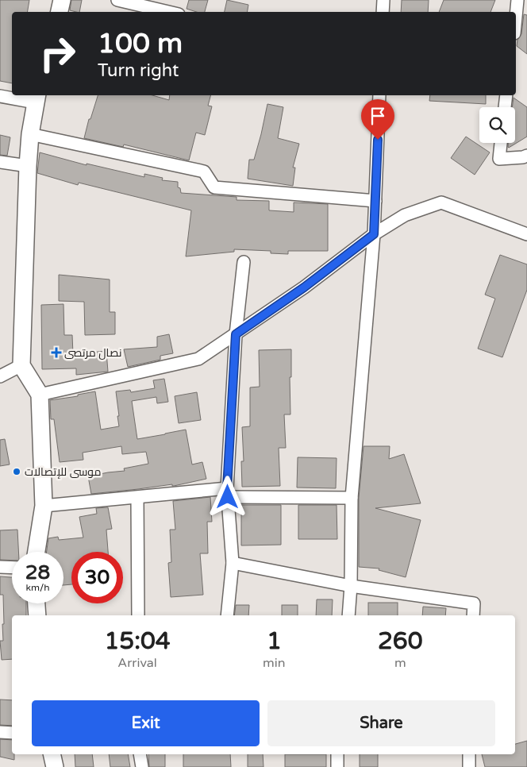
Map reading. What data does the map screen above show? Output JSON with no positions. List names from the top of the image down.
{
  "places": {
    "health": ["نصال مرتصى"],
    "other": ["موسى للإتصالات"]
  },
  "page": {
    "turn": ["100 m", "Turn right"],
    "speed": "28 km/h",
    "limit": "30",
    "eta": [
      "15:04",
      "Arrival",
      "1",
      "min",
      "260",
      "m"
    ],
    "buttons": ["Exit", "Share"]
  }
}
